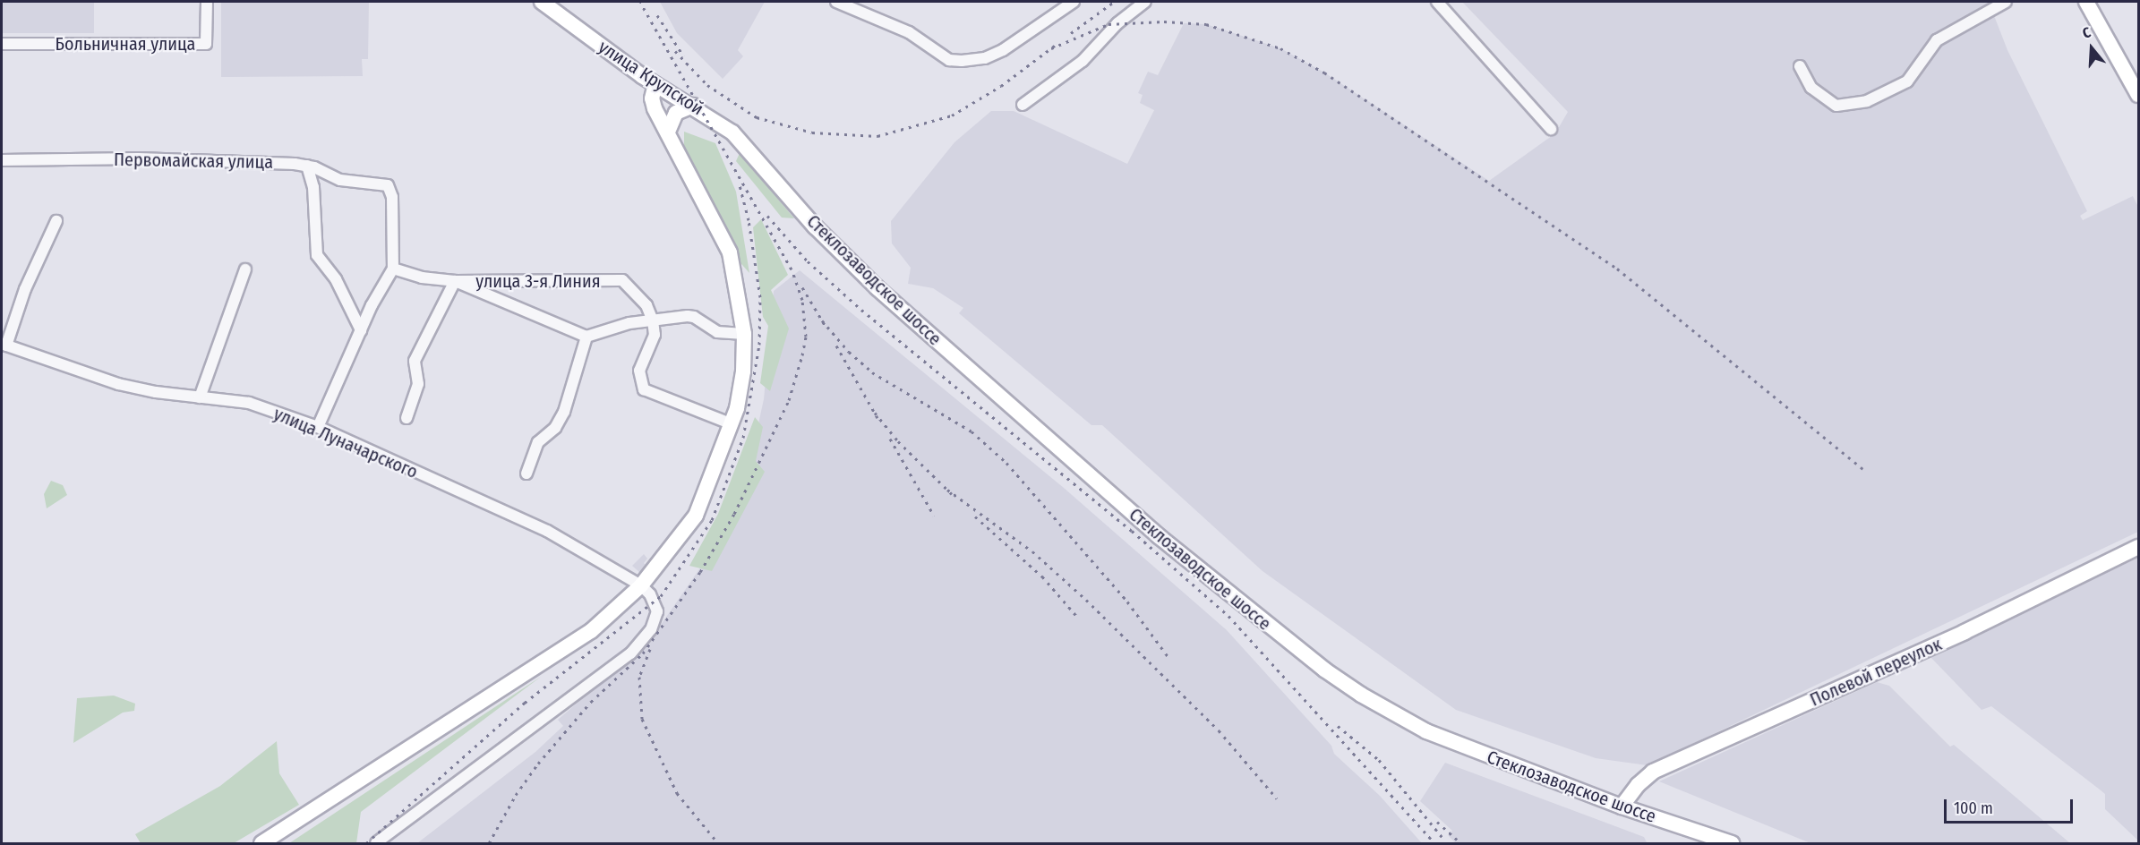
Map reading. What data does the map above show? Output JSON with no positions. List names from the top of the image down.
{
  "streets": {
    "main road": ["улица Крупской", "Стеклозаводское шоссе", "Полевой переулок"],
    "street": [
      "Больничная улица",
      "Первомайская улица",
      "улица 3-я Линия",
      "улица Луначарского"
    ]
  },
  "crossings": [
    ["улица Крупской", "Стеклозаводское шоссе"],
    ["Первомайская улица", "улица 3-я Линия"],
    ["Стеклозаводское шоссе", "Полевой переулок"]
  ],
  "scale_bar": "100 m",
  "north": "top"
}
